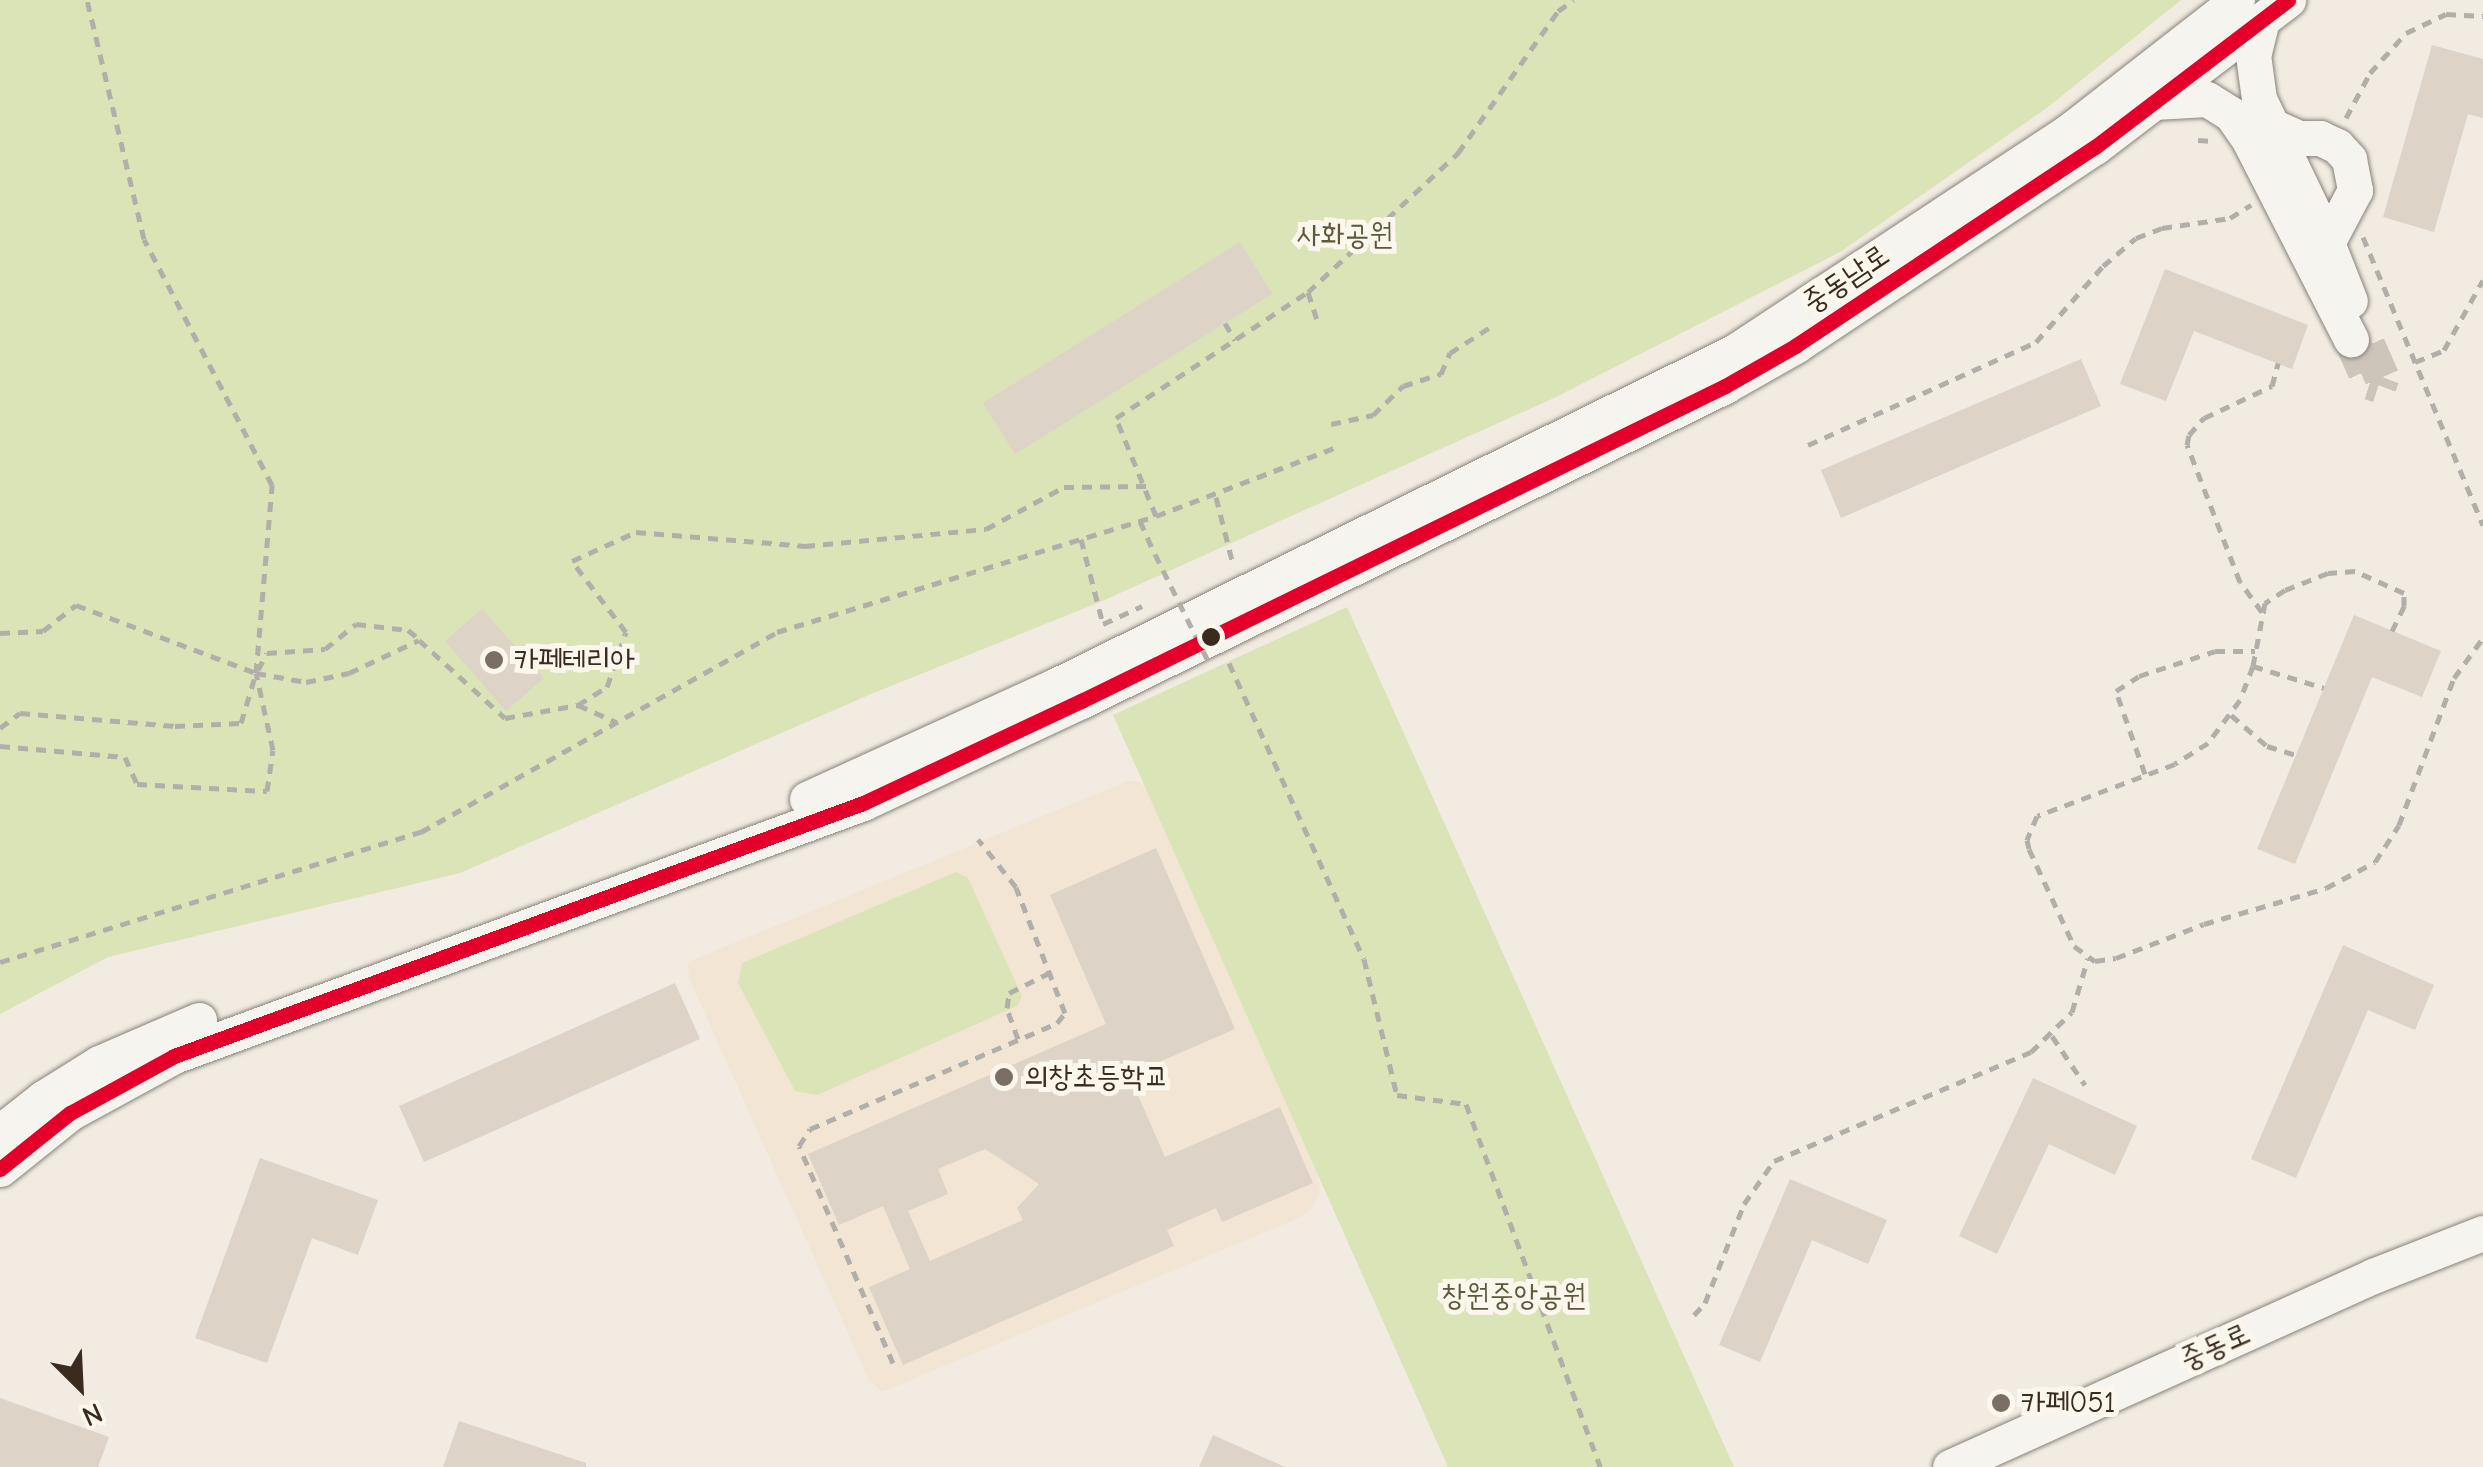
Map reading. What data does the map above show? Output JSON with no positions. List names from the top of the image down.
{
  "streets": {
    "street": ["중동남로", "중동로"]
  },
  "parks": ["사화공원", "창원중앙공원"],
  "places": ["카페테리아", "의창초등학교", "카페051"],
  "north": "bottom right"
}
